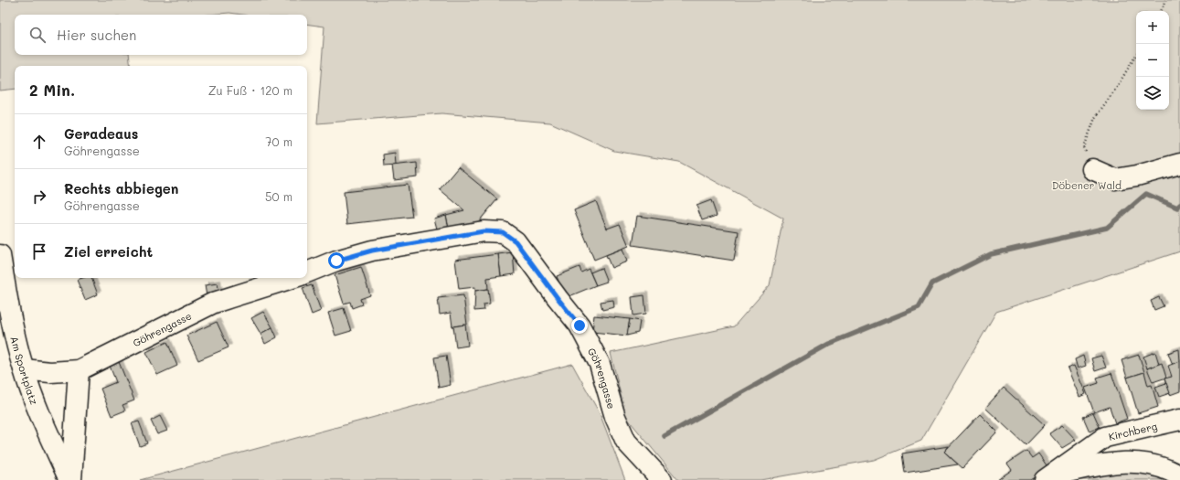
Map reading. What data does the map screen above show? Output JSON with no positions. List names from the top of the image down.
{
  "streets": {
    "street": ["Göhrengasse", "Am Sportplatz", "Kirchberg"]
  },
  "crossings": [
    ["Göhrengasse", "Am Sportplatz"]
  ],
  "parks": ["Döbener Wald"],
  "page": {
    "map_buttons": ["+", "−"],
    "search": "Hier suchen",
    "heading": ["2 Min.", "Zu Fuß · 120 m"],
    "list": [
      ["Geradeaus", "Göhrengasse", "70 m"],
      ["Rechts abbiegen", "Göhrengasse", "50 m"],
      "Ziel erreicht"
    ]
  }
}
